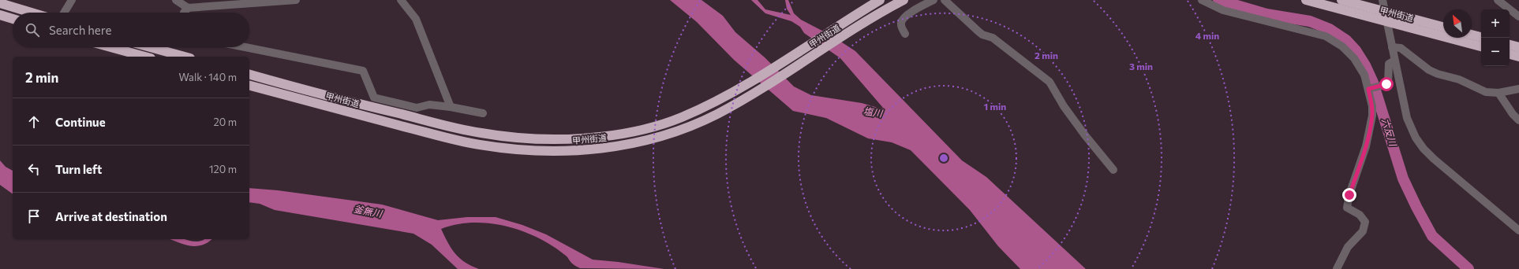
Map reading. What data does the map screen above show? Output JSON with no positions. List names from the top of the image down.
{
  "streets": {
    "highway": ["甲州街道"]
  },
  "water": ["塩川", "六反川", "釜無川"],
  "north": "top left",
  "page": {
    "map_buttons": ["+", "−"],
    "search": "Search here",
    "heading": ["2 min", "Walk · 140 m"],
    "list": [
      ["Continue", "20 m"],
      ["Turn left", "120 m"],
      "Arrive at destination"
    ]
  },
  "rings": [
    "4 min",
    "2 min",
    "3 min",
    "1 min"
  ]
}
